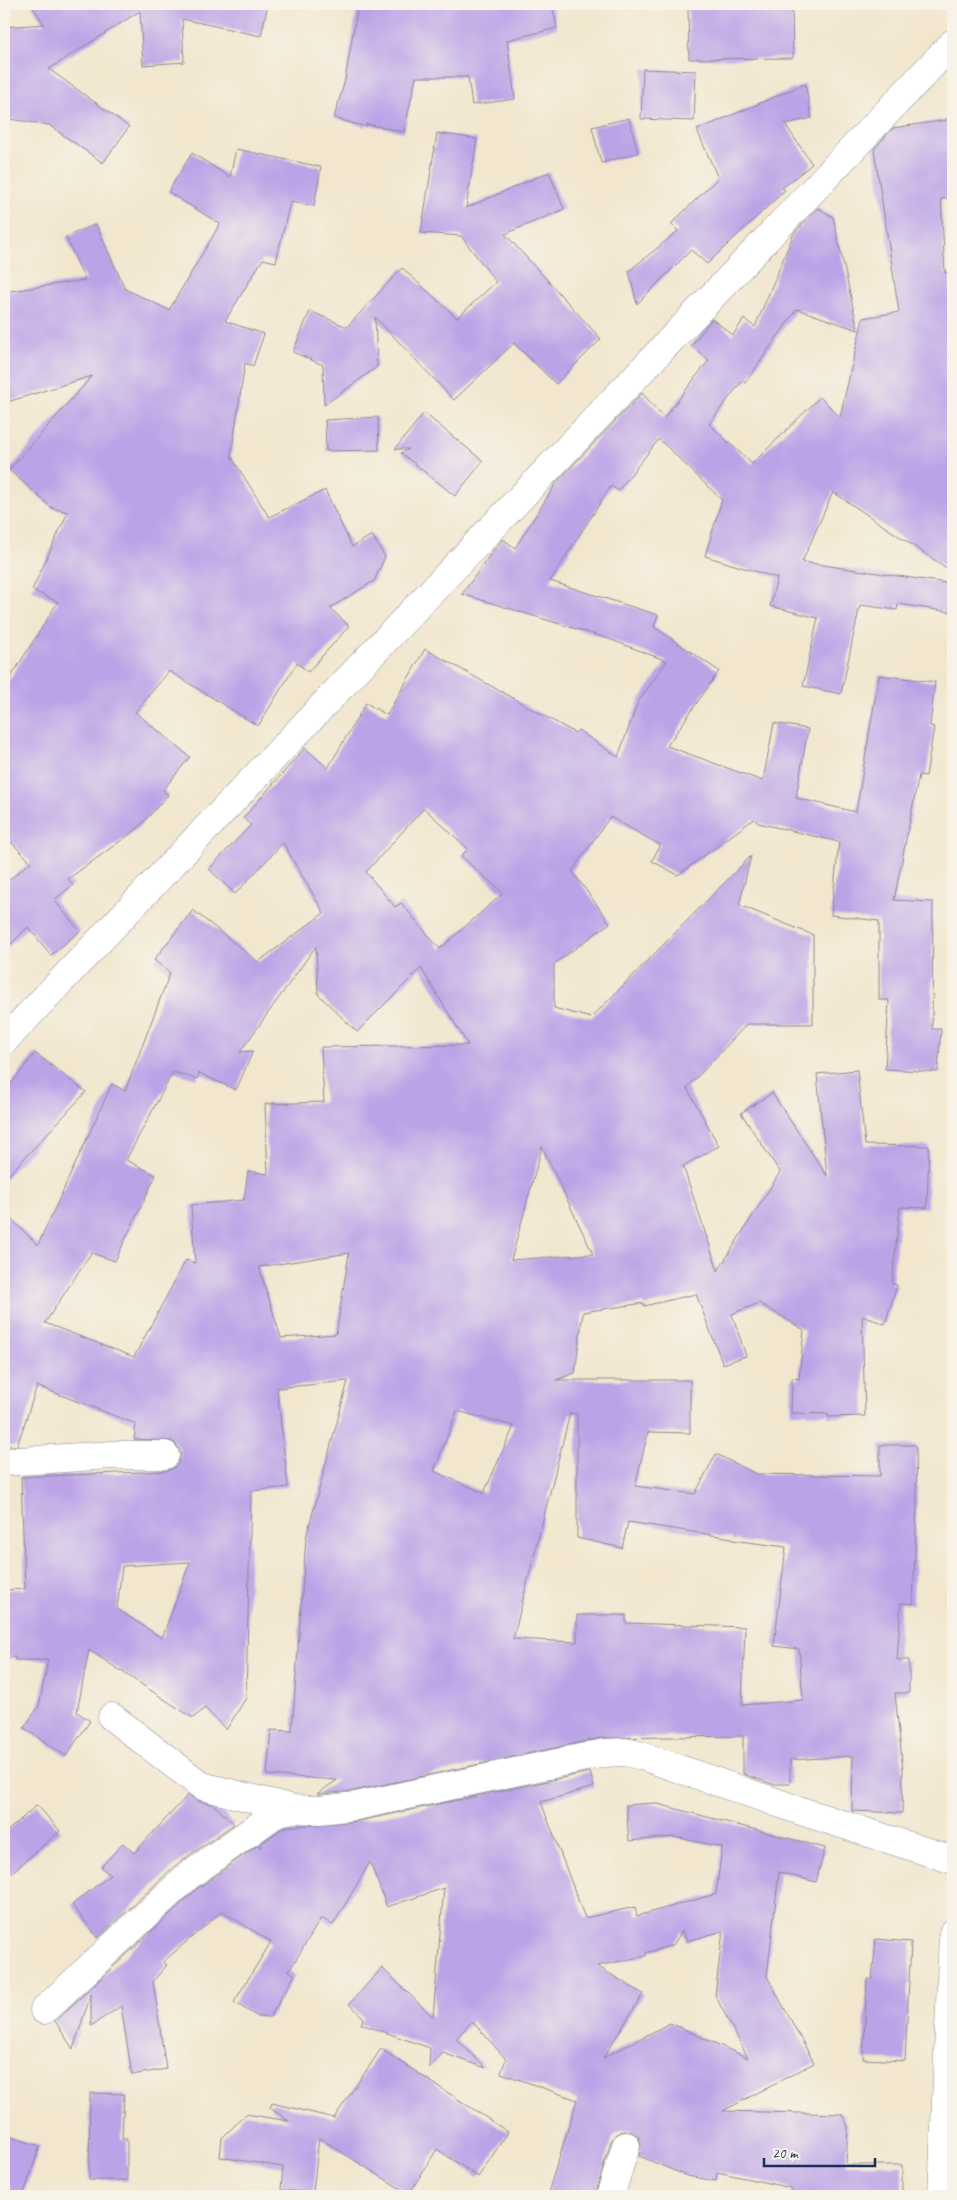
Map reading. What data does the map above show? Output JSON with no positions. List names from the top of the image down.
{
  "scale_bar": "20 m"
}
